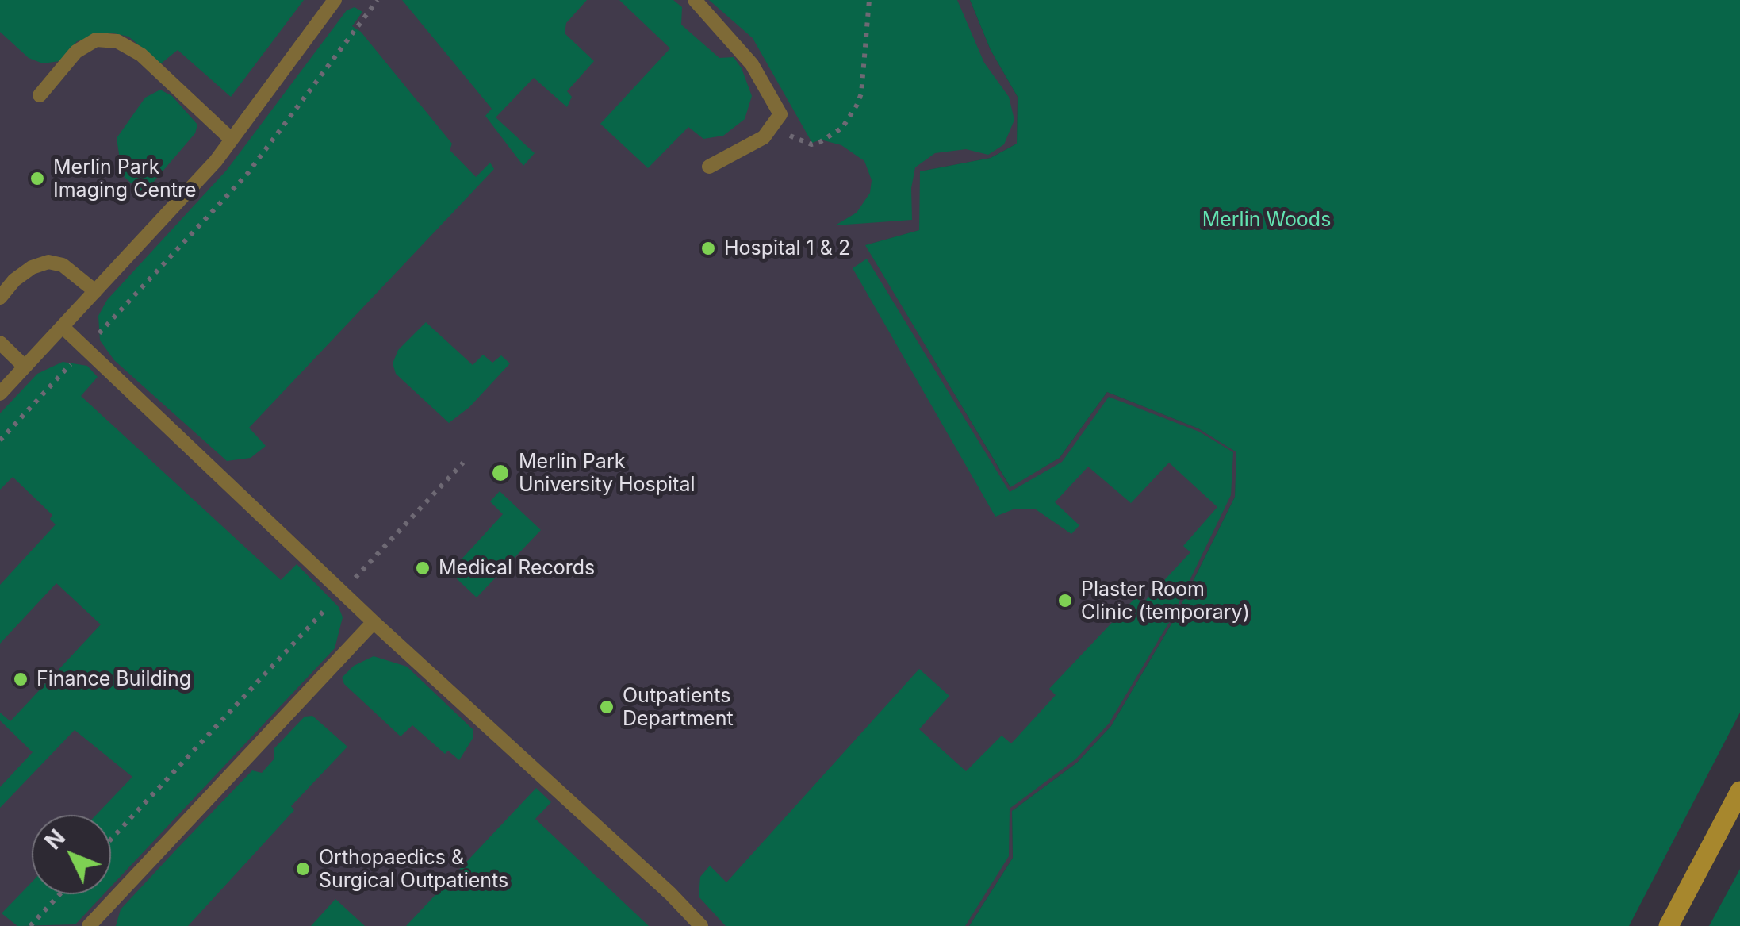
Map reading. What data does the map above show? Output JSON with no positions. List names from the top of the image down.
{
  "parks": ["Merlin Woods"],
  "places": [
    "Merlin Park Imaging Centre",
    "Hospital 1 & 2",
    "Merlin Park University Hospital",
    "Medical Records",
    "Plaster Room Clinic (temporary)",
    "Finance Building",
    "Outpatients Department",
    "Orthopaedics & Surgical Outpatients"
  ],
  "north": "top left"
}
